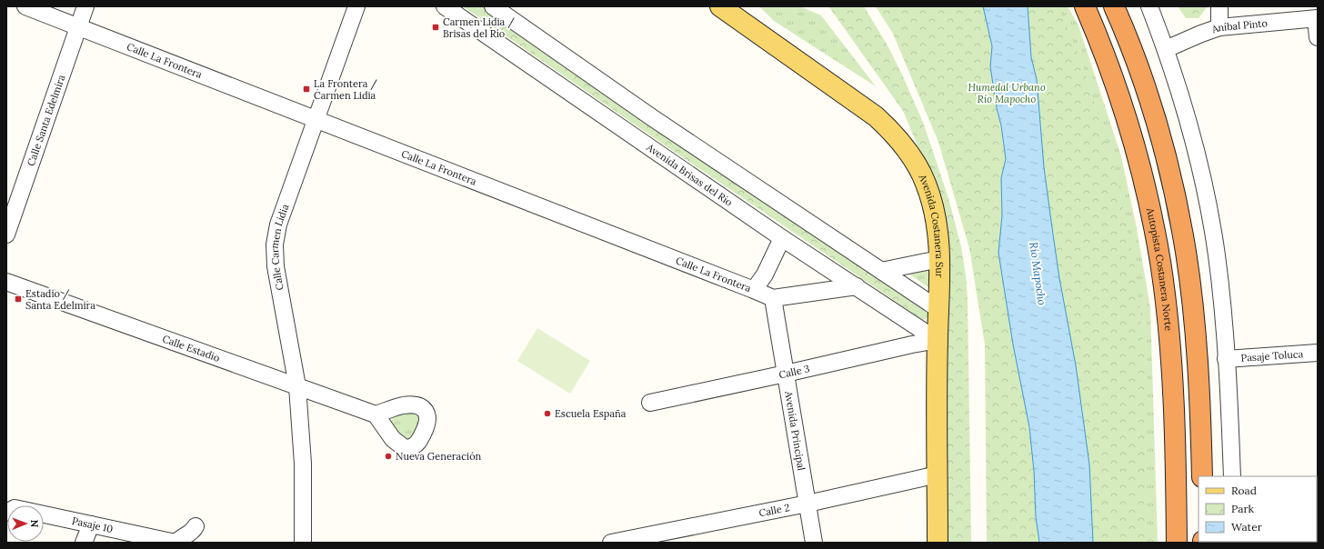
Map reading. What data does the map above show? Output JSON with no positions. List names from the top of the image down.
{
  "streets": {
    "highway": ["Autopista Costanera Norte"],
    "main road": ["Avenida Costanera Sur"],
    "street": [
      "Aníbal Pinto",
      "Calle La Frontera",
      "Calle Santa Edelmira",
      "Avenida Brisas del Río",
      "Calle Carmen Lidia",
      "Calle Estadio",
      "Pasaje Toluca",
      "Calle 3",
      "Avenida Principal",
      "Calle 2",
      "Pasaje 10"
    ]
  },
  "crossings": [
    ["Calle La Frontera", "Calle Santa Edelmira"],
    ["Calle La Frontera", "Calle Carmen Lidia"],
    ["Calle La Frontera", "Avenida Principal"],
    ["Avenida Brisas del Río", "Avenida Costanera Sur"],
    ["Avenida Brisas del Río", "Calle 3"],
    ["Avenida Costanera Sur", "Calle 3"],
    ["Avenida Costanera Sur", "Calle 2"],
    ["Calle Carmen Lidia", "Calle Estadio"],
    ["Calle 3", "Avenida Principal"],
    ["Avenida Principal", "Calle 2"]
  ],
  "water": ["Río Mapocho"],
  "parks": ["Humedal Urbano Río Mapocho"],
  "places": {
    "transit": ["Carmen Lidia / Brisas del Río", "La Frontera / Carmen Lidia", "Estadio / Santa Edelmira"],
    "other": ["Escuela España", "Nueva Generación"]
  },
  "legend": ["Road", "Park", "Water"],
  "north": "right"
}
